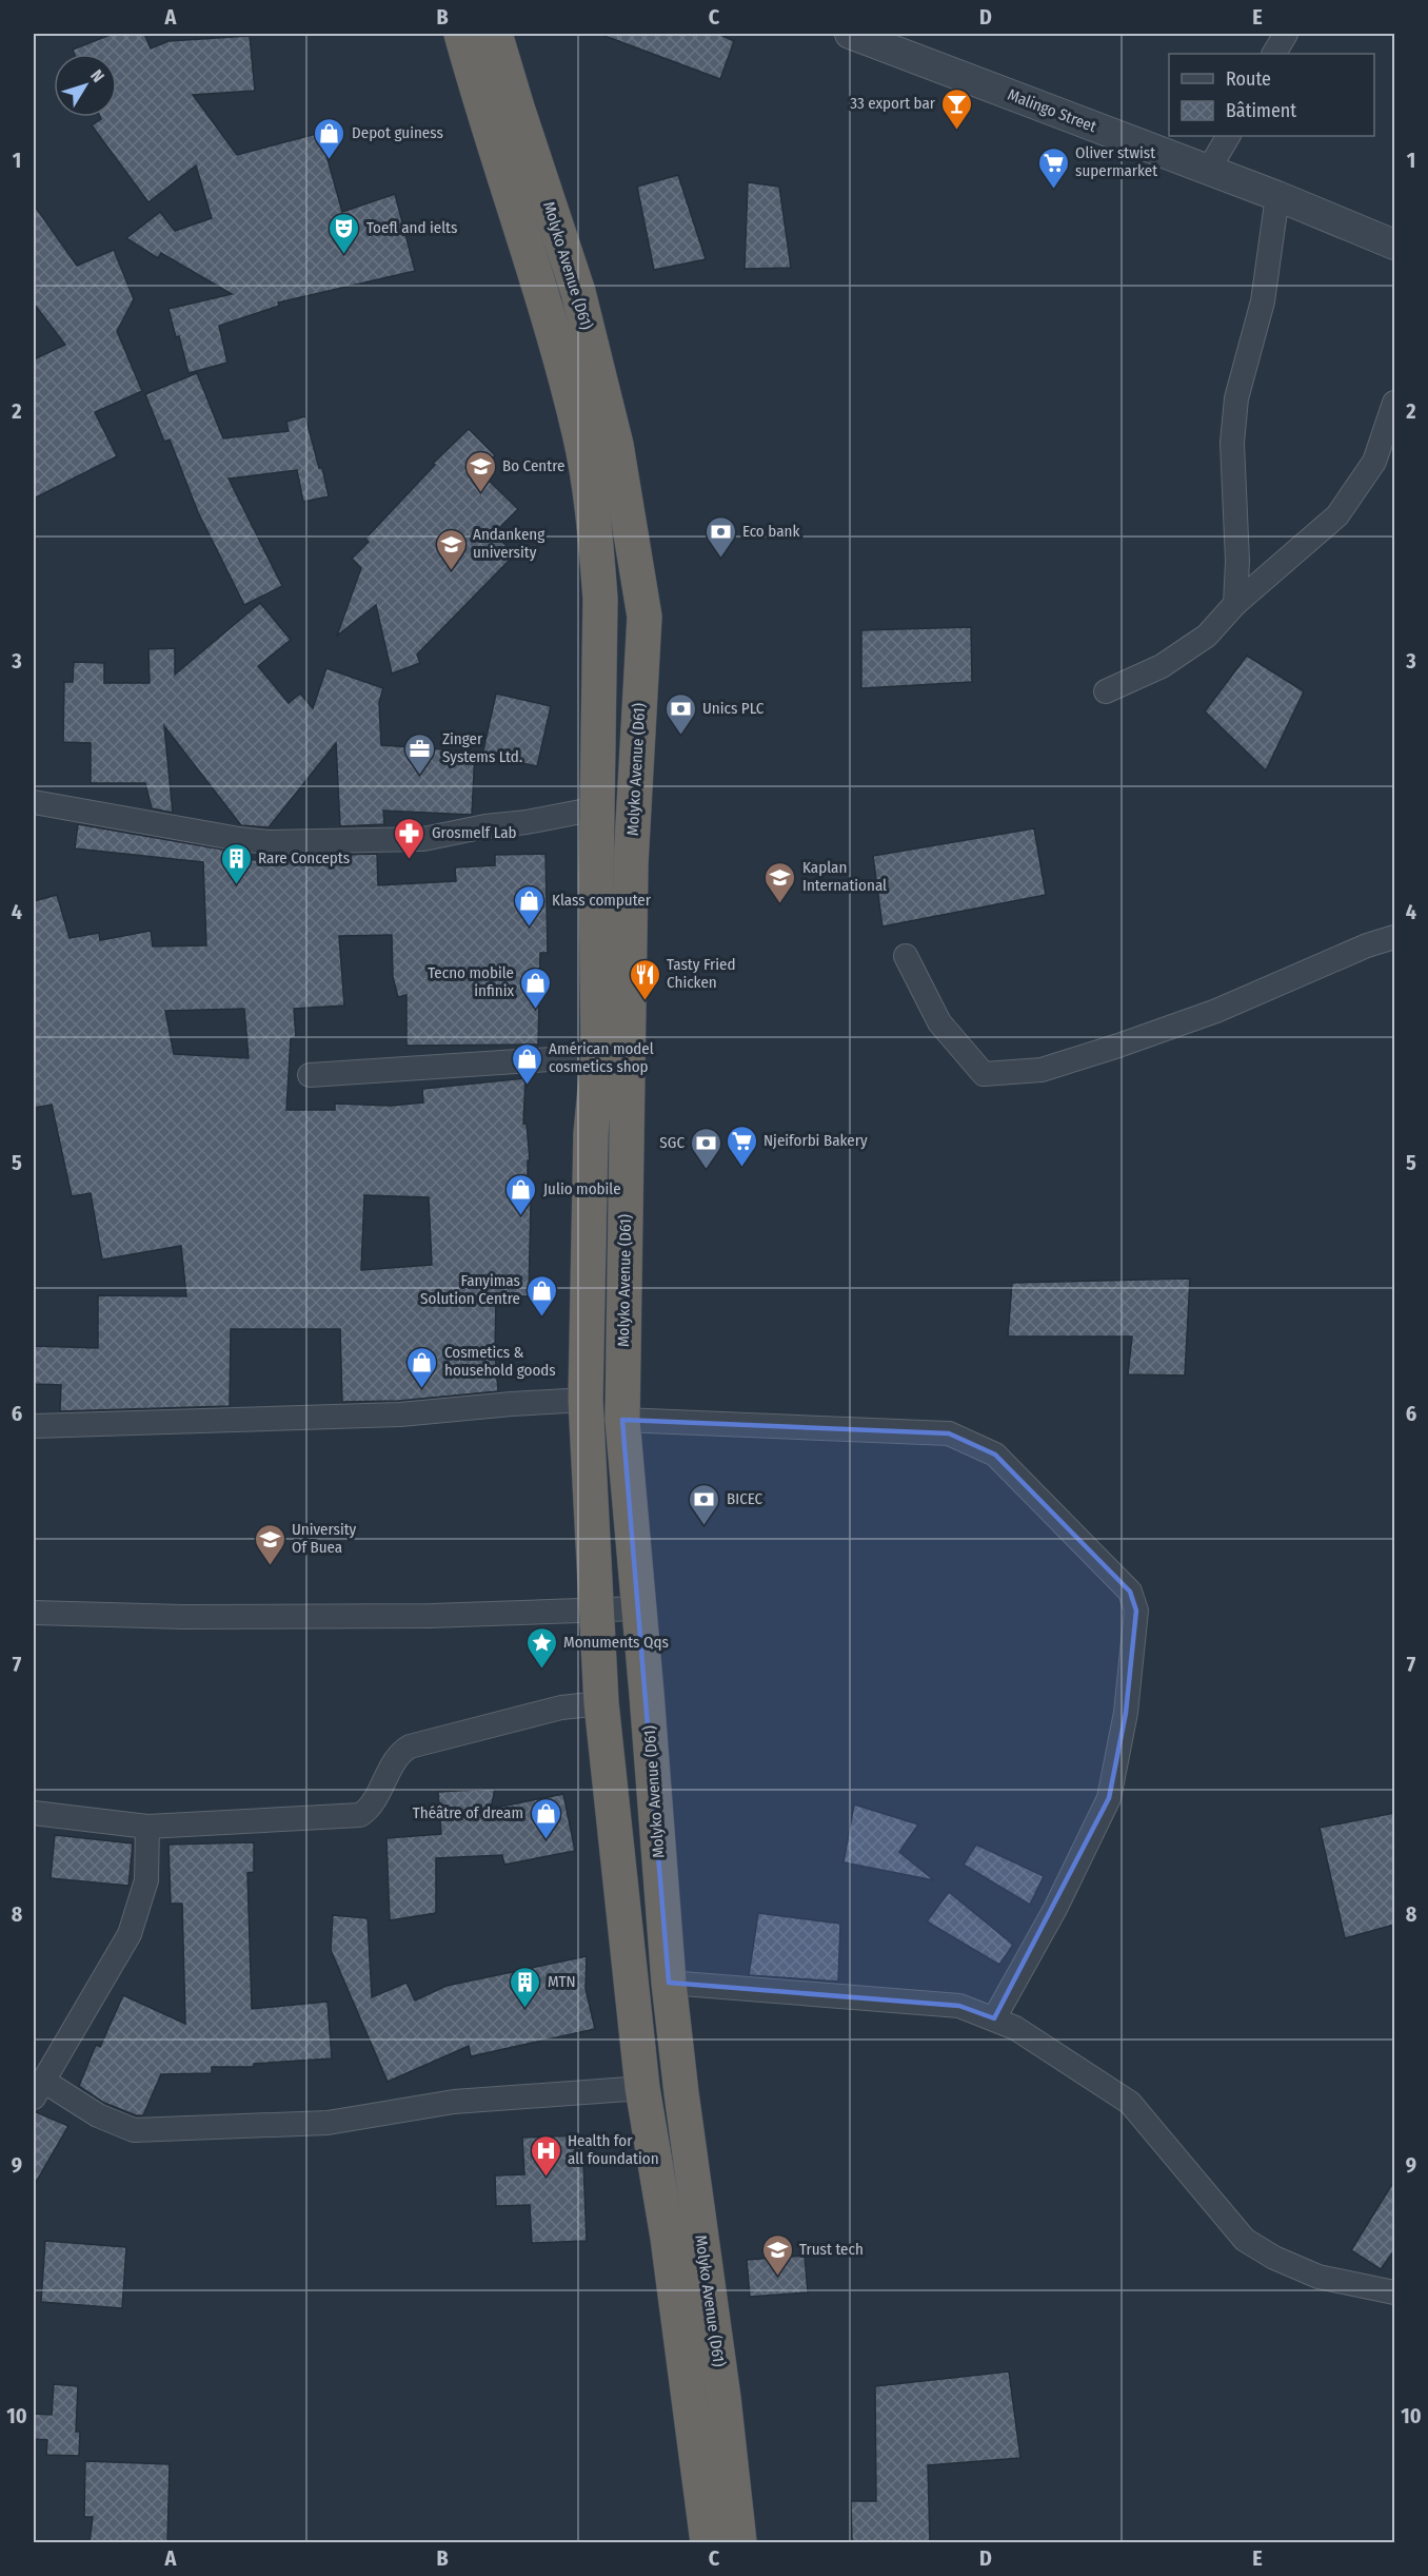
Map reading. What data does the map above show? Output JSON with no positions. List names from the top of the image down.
{
  "streets": {
    "highway": ["Molyko Avenue (D61)"],
    "street": ["Malingo Street"]
  },
  "places": {
    "bar": ["33 export bar"],
    "shop": [
      "Depot guiness",
      "Klass computer",
      "Tecno mobile infinix",
      "Américan model cosmetics shop",
      "Julio mobile",
      "Fanyimas Solution Centre",
      "Cosmetics & household goods",
      "Théâtre of dream"
    ],
    "supermarket": ["Oliver stwist supermarket", "Njeiforbi Bakery"],
    "theatre": ["Toefl and ielts"],
    "school or university": [
      "Bo Centre",
      "Andankeng university",
      "Kaplan International",
      "University Of Buea",
      "Trust tech"
    ],
    "bank": [
      "Eco bank",
      "Unics PLC",
      "SGC",
      "BICEC"
    ],
    "office": ["Zinger Systems Ltd."],
    "pharmacy": ["Grosmelf Lab"],
    "building": ["Rare Concepts", "MTN"],
    "restaurant": ["Tasty Fried Chicken"],
    "place": ["Monuments Qqs"],
    "hospital": ["Health for all foundation"]
  },
  "legend": ["Route", "Bâtiment"],
  "north": "top right",
  "grid": {
    "columns": [
      "A",
      "B",
      "C",
      "D",
      "E"
    ],
    "rows": [
      "1",
      "2",
      "3",
      "4",
      "5",
      "6",
      "7",
      "8",
      "9",
      "10"
    ]
  }
}
